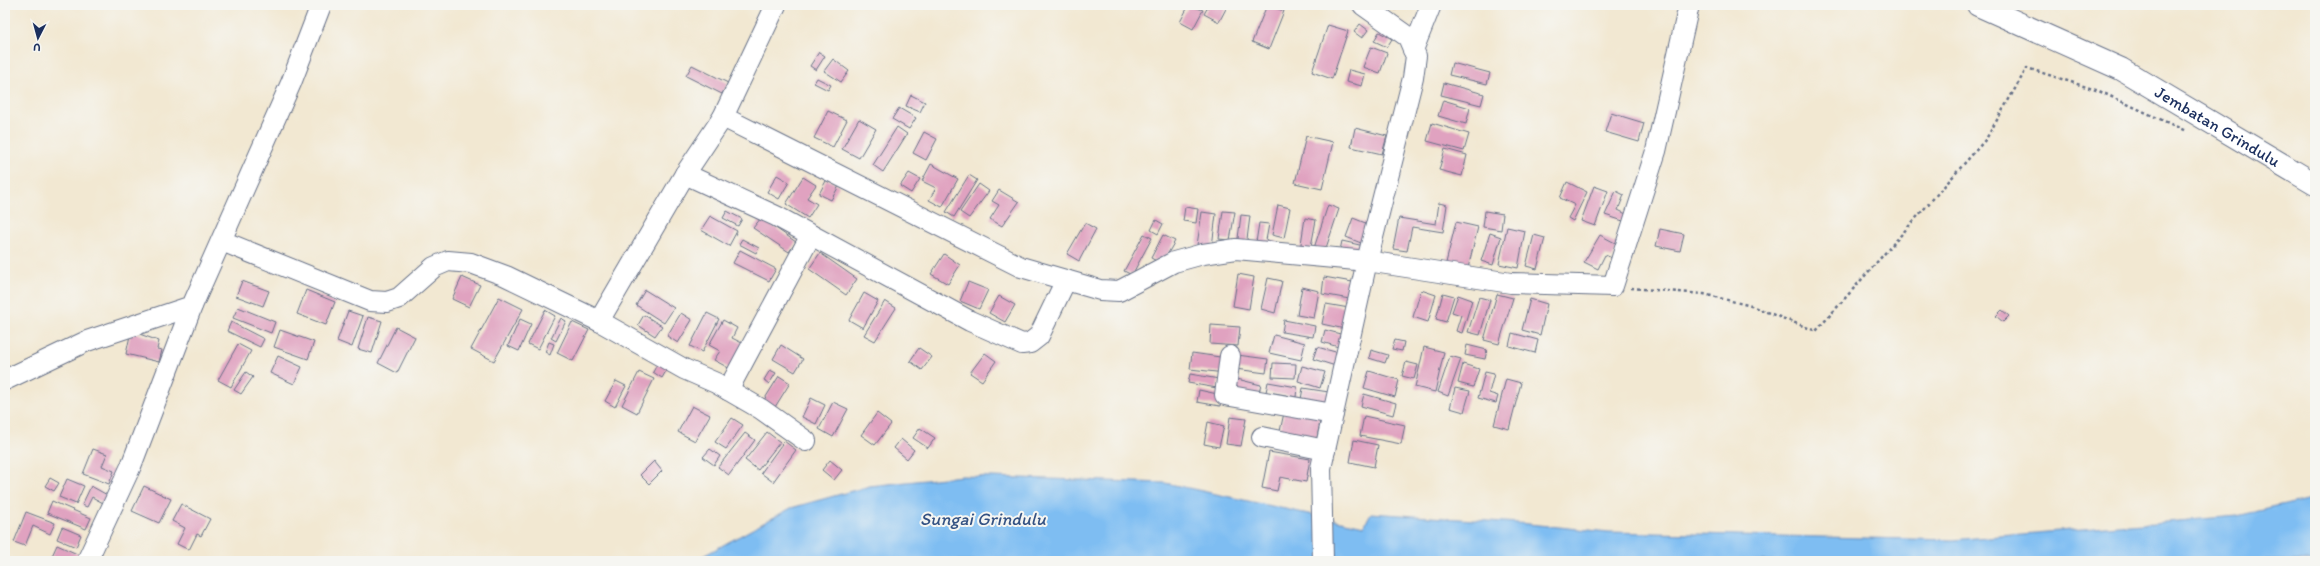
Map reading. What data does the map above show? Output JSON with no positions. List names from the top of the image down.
{
  "streets": {
    "highway": ["Jembatan Grindulu"]
  },
  "water": ["Sungai Grindulu"],
  "north": "bottom"
}
